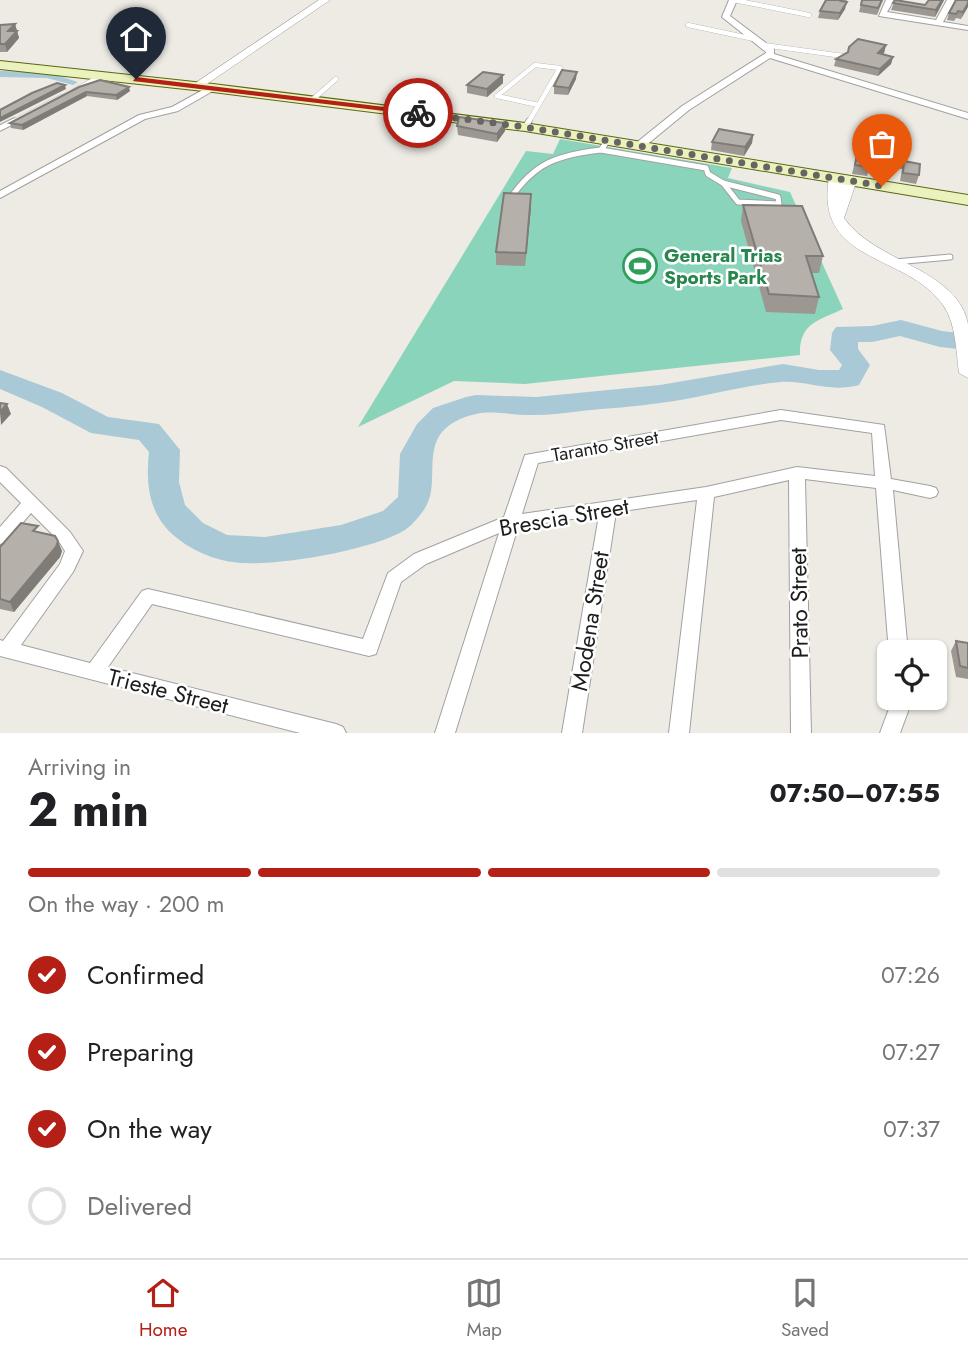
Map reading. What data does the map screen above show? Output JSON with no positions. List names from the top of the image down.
{
  "streets": {
    "street": [
      "Taranto Street",
      "Brescia Street",
      "Prato Street",
      "Modena Street",
      "Trieste Street"
    ]
  },
  "crossings": [
    ["Taranto Street", "Brescia Street"],
    ["Brescia Street", "Prato Street"],
    ["Brescia Street", "Modena Street"],
    ["Brescia Street", "Trieste Street"]
  ],
  "places": {
    "sports": ["General Trias Sports Park"]
  },
  "page": {
    "heading": ["2 min", "Arriving in", "07:50–07:55"],
    "bar": "On the way · 200 m",
    "list": [
      ["Confirmed", "07:26"],
      ["Preparing", "07:27"],
      ["On the way", "07:37"],
      "Delivered"
    ],
    "tabs": ["Home", "Map", "Saved"]
  }
}
